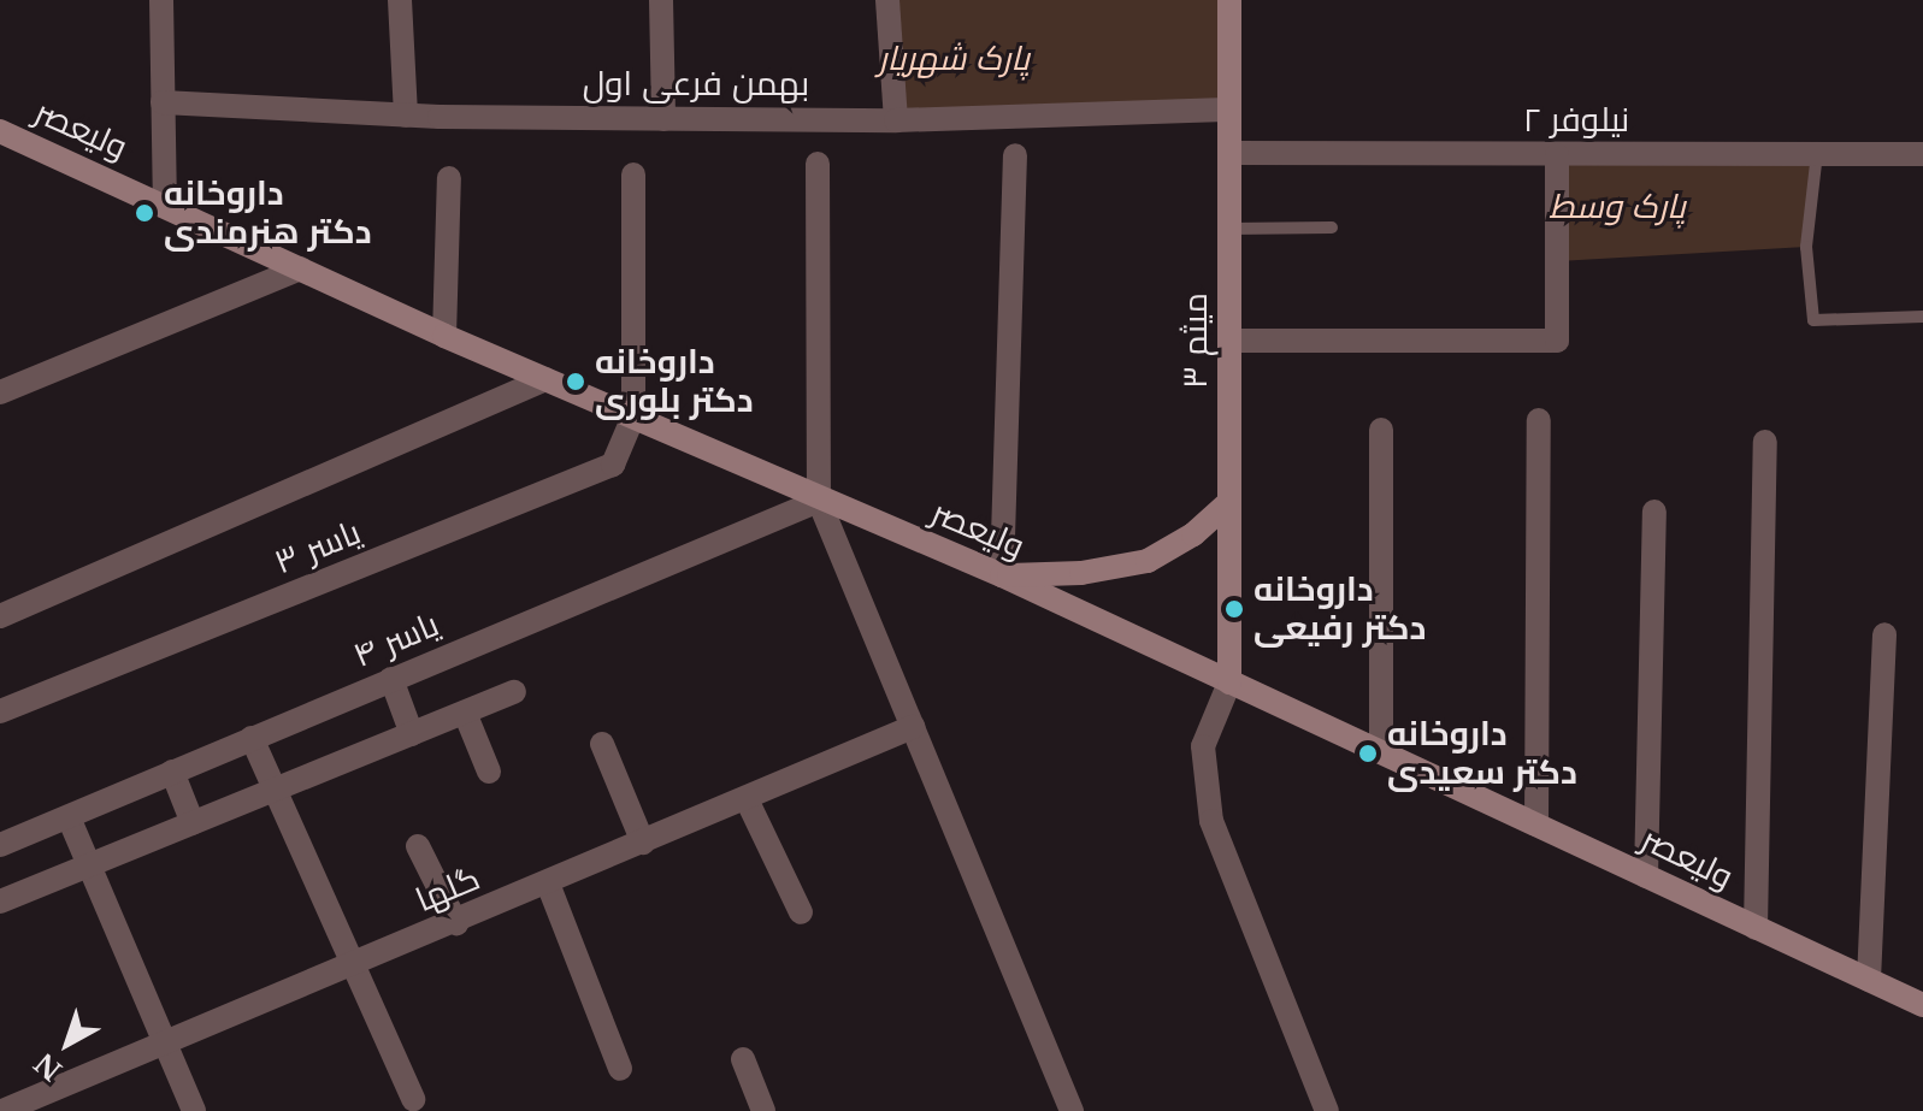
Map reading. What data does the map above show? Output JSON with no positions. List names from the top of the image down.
{
  "streets": {
    "main road": ["ولیعصر", "میثم ۳"],
    "street": [
      "بهمن فرعی اول",
      "نیلوفر ۲",
      "یاسر ۳",
      "یاسر ۴",
      "گلها"
    ]
  },
  "crossings": [
    ["بهمن فرعی اول", "میثم ۳"],
    ["نیلوفر ۲", "میثم ۳"],
    ["ولیعصر", "میثم ۳"],
    ["ولیعصر", "یاسر ۳"],
    ["ولیعصر", "یاسر ۴"]
  ],
  "parks": ["پارک شهریار", "پارک وسط"],
  "places": [
    "داروخانه دکتر هنرمندی",
    "داروخانه دکتر بلوری",
    "داروخانه دکتر رفیعی",
    "داروخانه دکتر سعیدی"
  ],
  "north": "bottom left"
}
